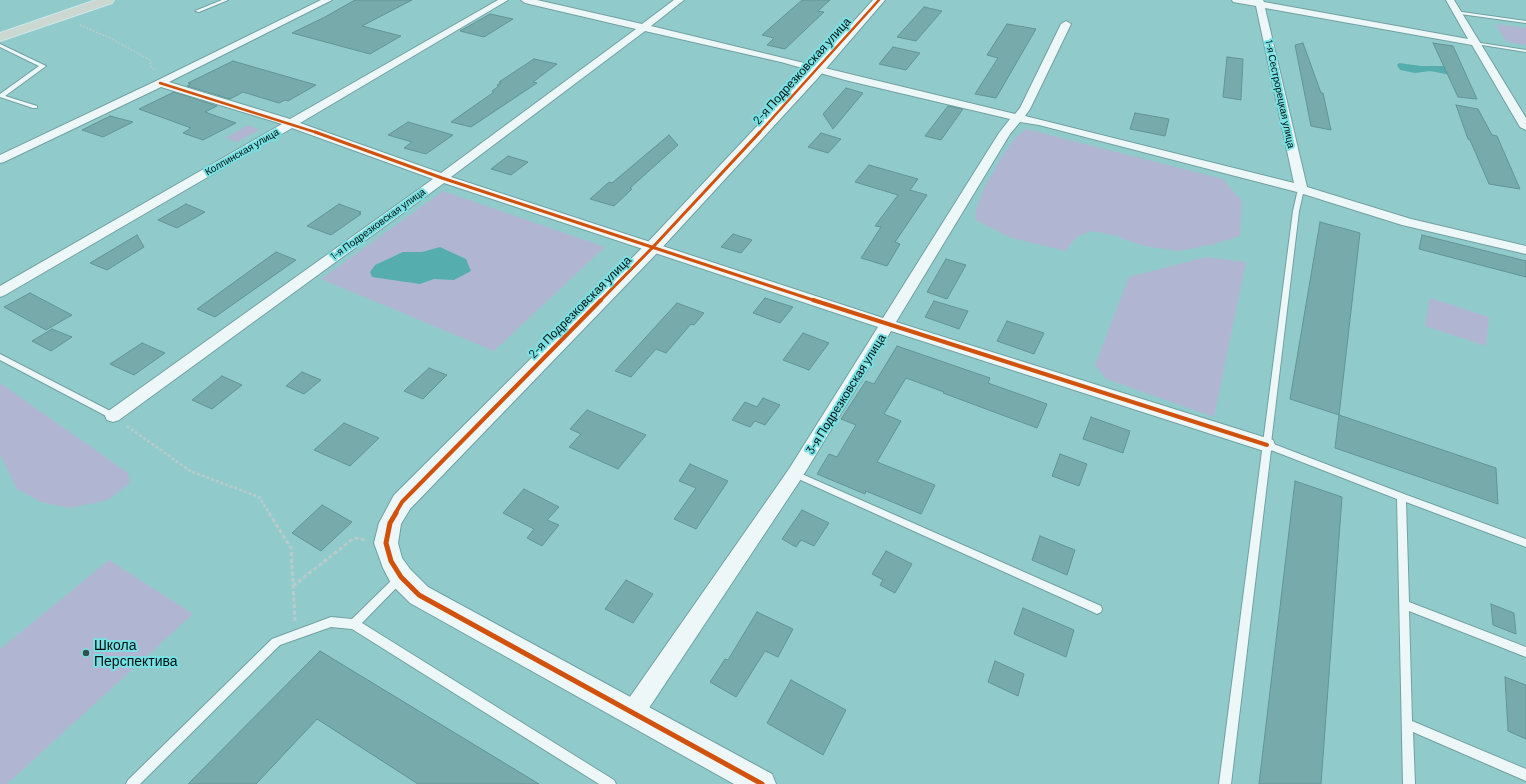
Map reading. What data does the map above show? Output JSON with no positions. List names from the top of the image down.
{
  "streets": {
    "street": [
      "2-я Подрезковская улица",
      "1-я Сестрорецкая улица",
      "Колпинская улица",
      "1-я Подрезковская улица",
      "3-я Подрезковская улица"
    ]
  },
  "places": ["Школа Перспектива"]
}
